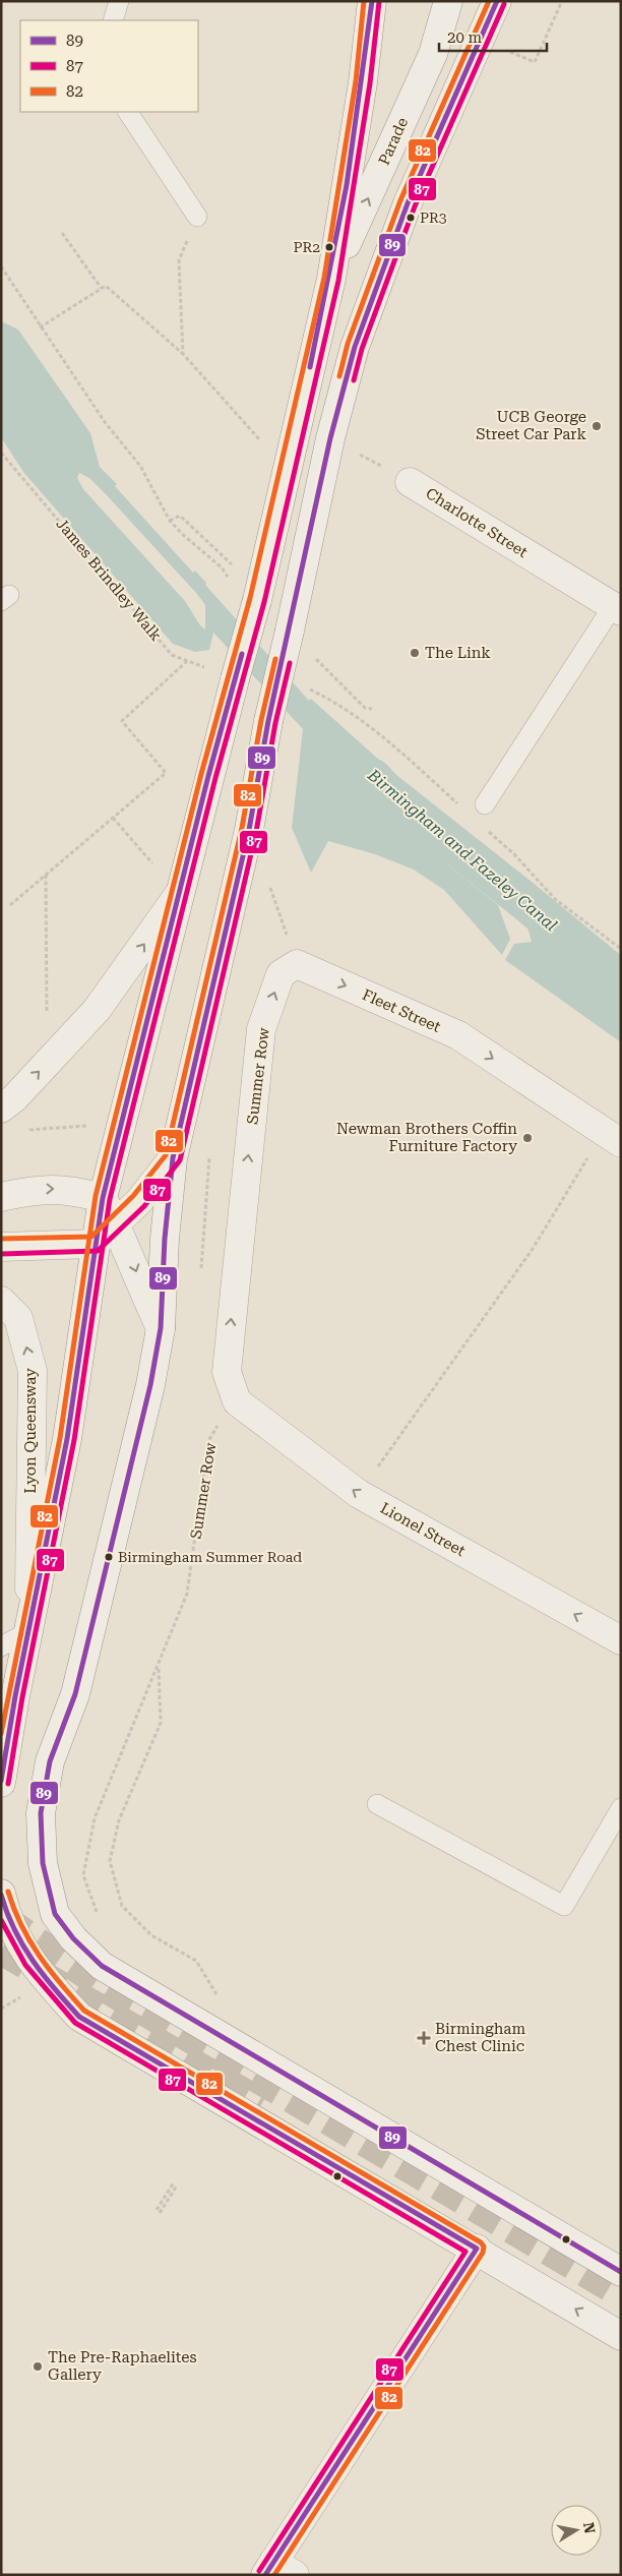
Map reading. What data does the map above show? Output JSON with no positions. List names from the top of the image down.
{
  "streets": {
    "main road": [
      "Parade",
      "Charlotte Street",
      "Fleet Street",
      "Summer Row",
      "Lyon Queensway",
      "Lionel Street"
    ],
    "path": ["James Brindley Walk"]
  },
  "crossings": [
    ["Parade", "James Brindley Walk"],
    ["Fleet Street", "Summer Row"],
    ["Summer Row", "Lionel Street"]
  ],
  "one_way": ["Fleet Street", "Lionel Street"],
  "water": ["Birmingham and Fazeley Canal"],
  "places": {
    "other": [
      "PR3",
      "PR2",
      "UCB George Street Car Park",
      "The Link",
      "Newman Brothers Coffin Furniture Factory",
      "Birmingham Summer Road",
      "The Pre-Raphaelites Gallery"
    ],
    "health": ["Birmingham Chest Clinic"]
  },
  "lines": ["transit line 89", "transit line 82", "transit line 87"],
  "legend": ["89", "87", "82"],
  "scale_bar": "20 m",
  "north": "right"
}
